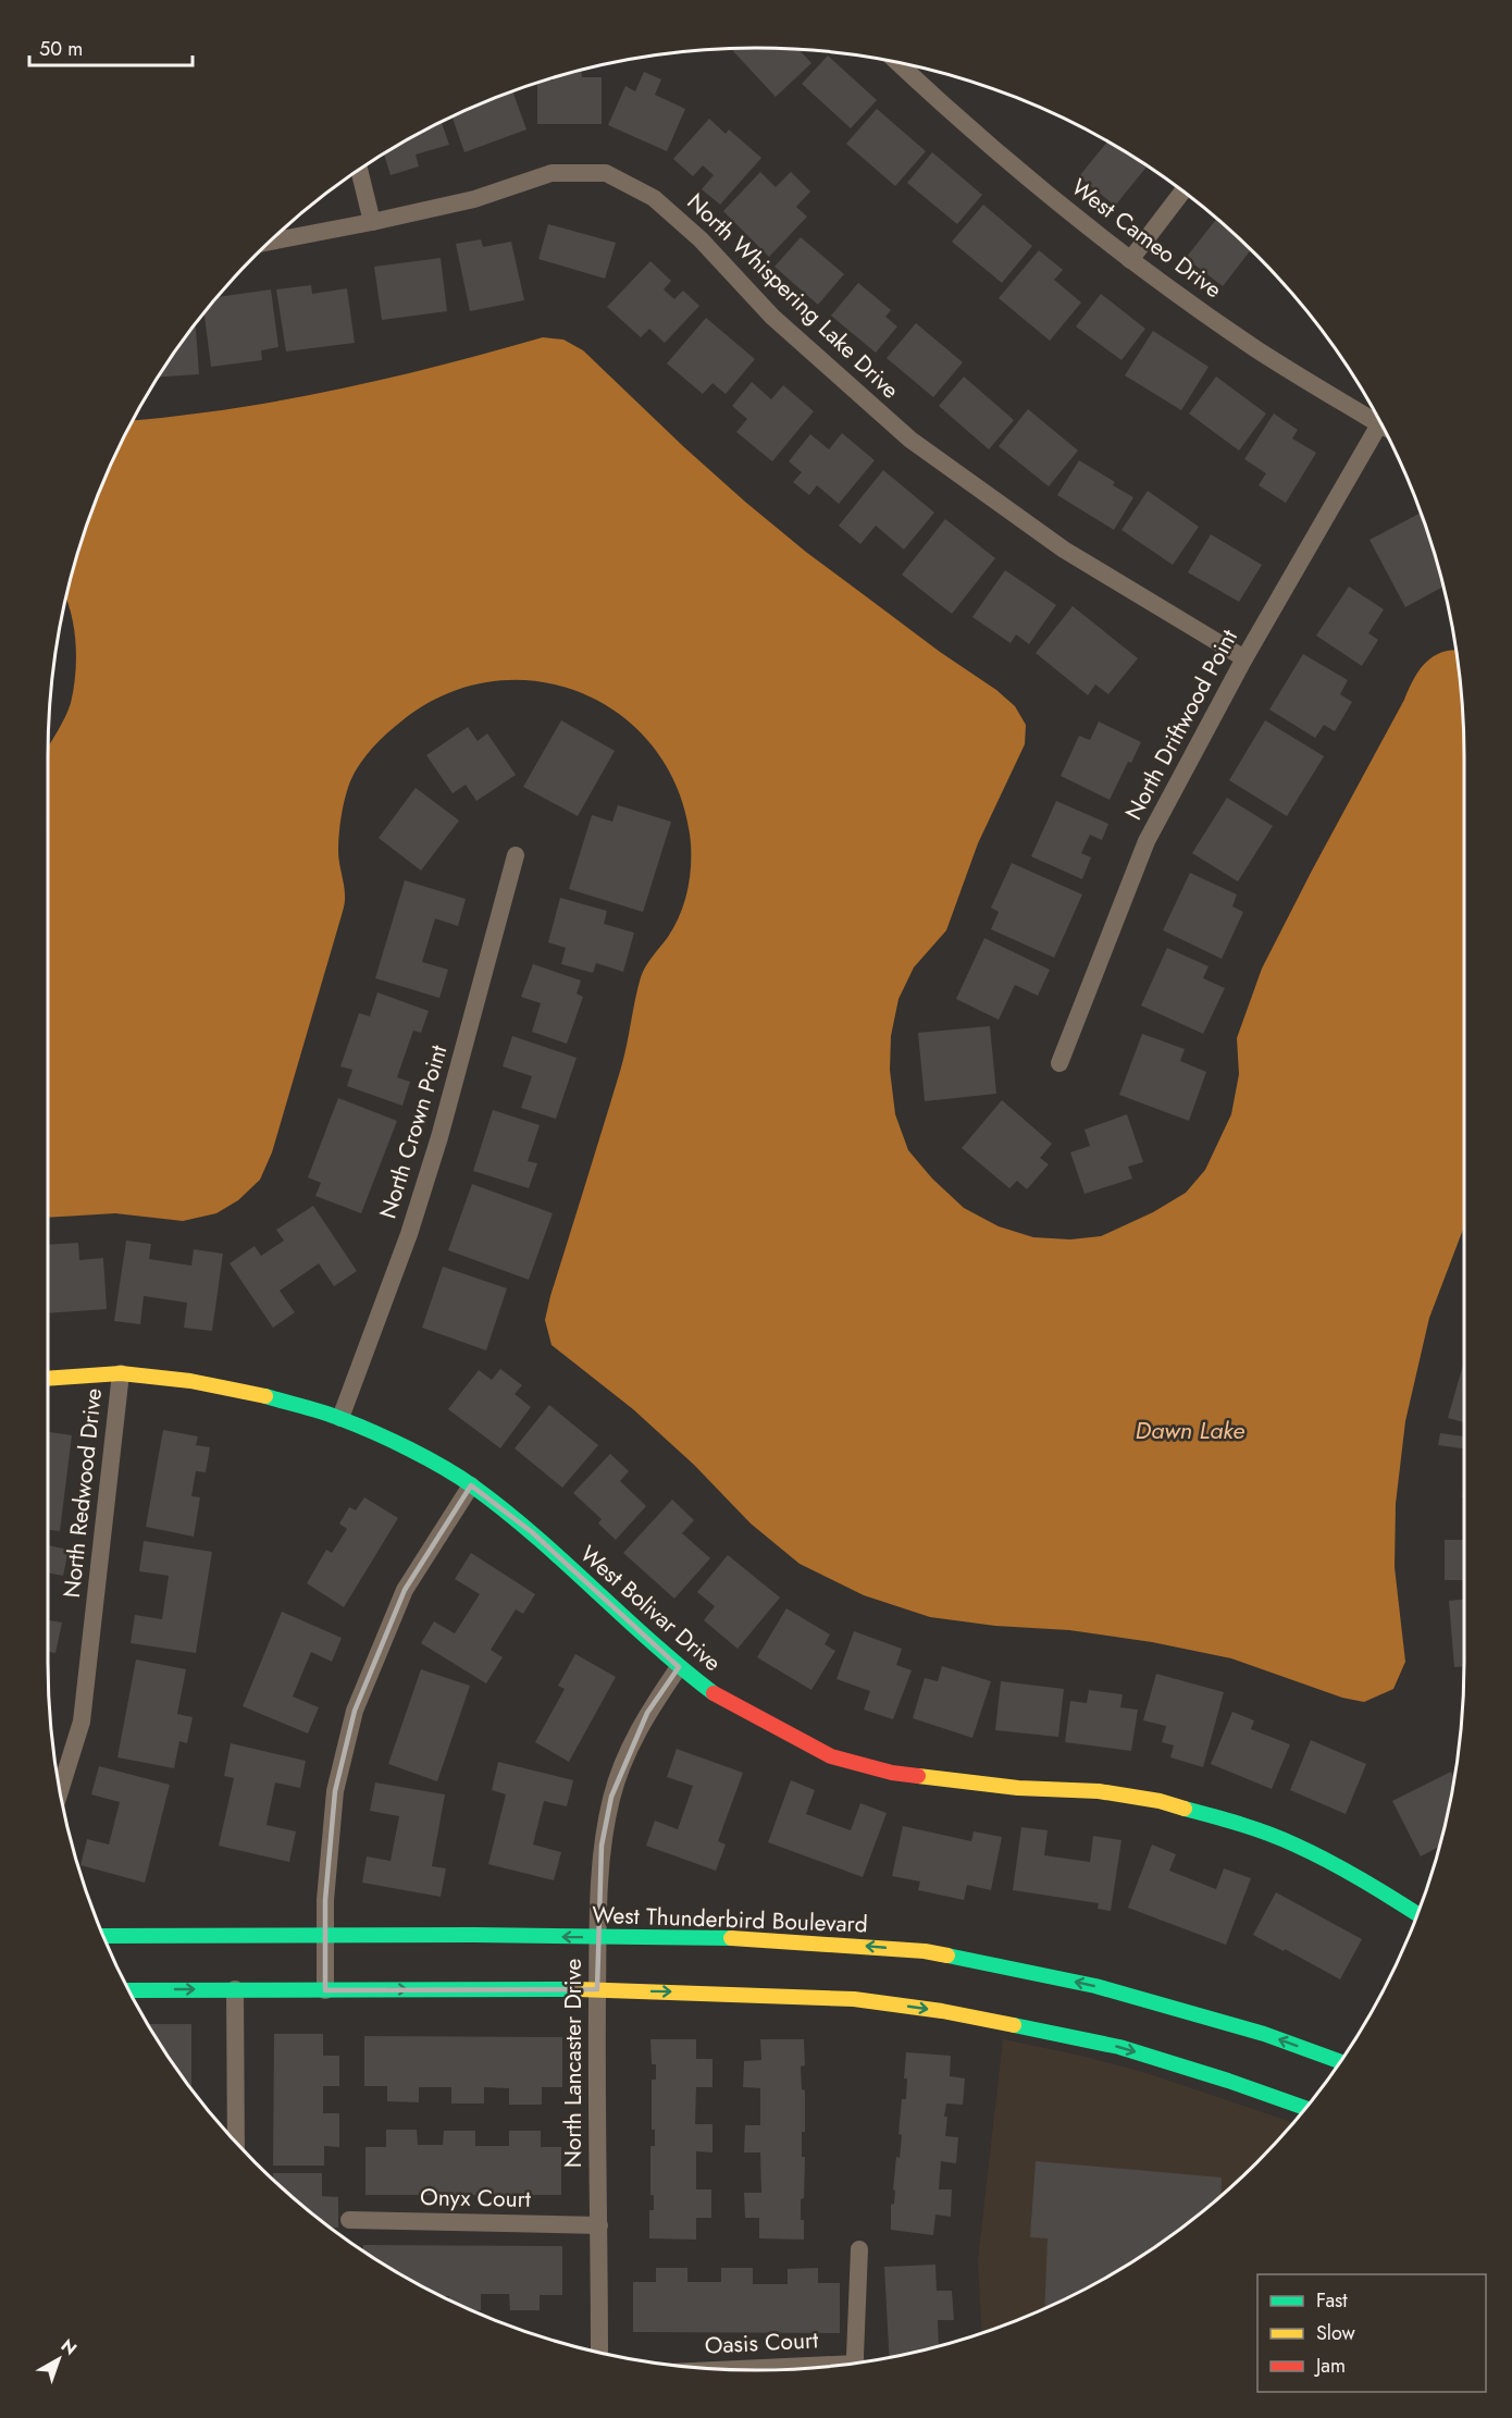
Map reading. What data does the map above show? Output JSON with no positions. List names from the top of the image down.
{
  "streets": {
    "street": [
      "West Cameo Drive",
      "North Whispering Lake Drive",
      "North Driftwood Point",
      "North Crown Point",
      "North Redwood Drive",
      "West Bolivar Drive",
      "West Thunderbird Boulevard",
      "North Lancaster Drive",
      "Onyx Court"
    ]
  },
  "crossings": [
    ["West Cameo Drive", "North Driftwood Point"],
    ["North Whispering Lake Drive", "North Driftwood Point"],
    ["North Crown Point", "West Bolivar Drive"],
    ["North Redwood Drive", "West Bolivar Drive"],
    ["West Bolivar Drive", "North Lancaster Drive"],
    ["West Thunderbird Boulevard", "North Lancaster Drive"],
    ["North Lancaster Drive", "Onyx Court"]
  ],
  "water": ["Dawn Lake"],
  "legend": ["Fast", "Slow", "Jam"],
  "scale_bar": "50 m",
  "north": "top right"
}
